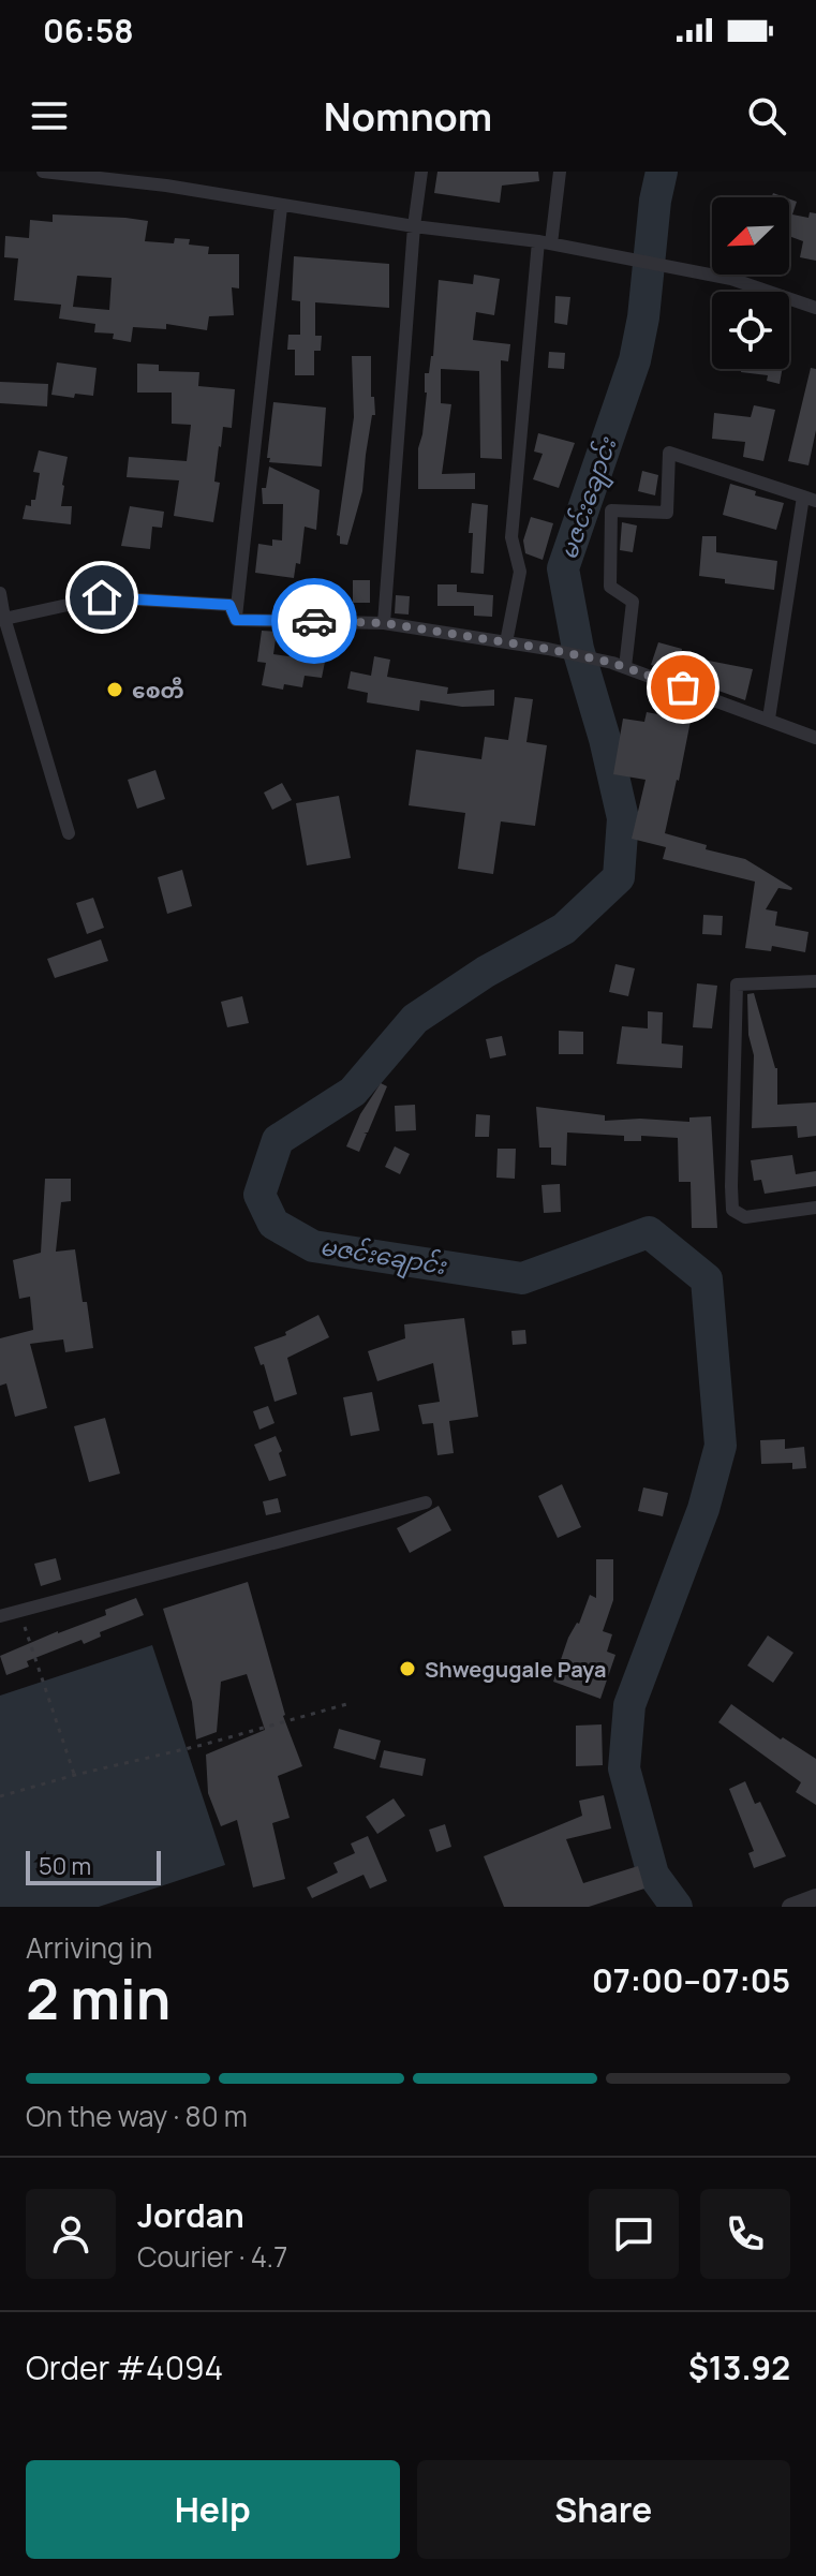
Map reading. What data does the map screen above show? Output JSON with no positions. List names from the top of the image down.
{
  "water": ["မဇင်းချောင်း"],
  "places": ["စေတီ", "Shwegugale Paya"],
  "scale_bar": "50 m",
  "north": "bottom left",
  "page": {
    "status": "06:58",
    "header": "Nomnom",
    "scale": "50 m",
    "heading": ["2 min", "Arriving in", "07:00–07:05"],
    "panel": [
      "Jordan",
      "Courier · 4.7",
      "Order #4094",
      "$13.92"
    ],
    "bar": "On the way · 80 m",
    "buttons": ["Help", "Share"]
  }
}
